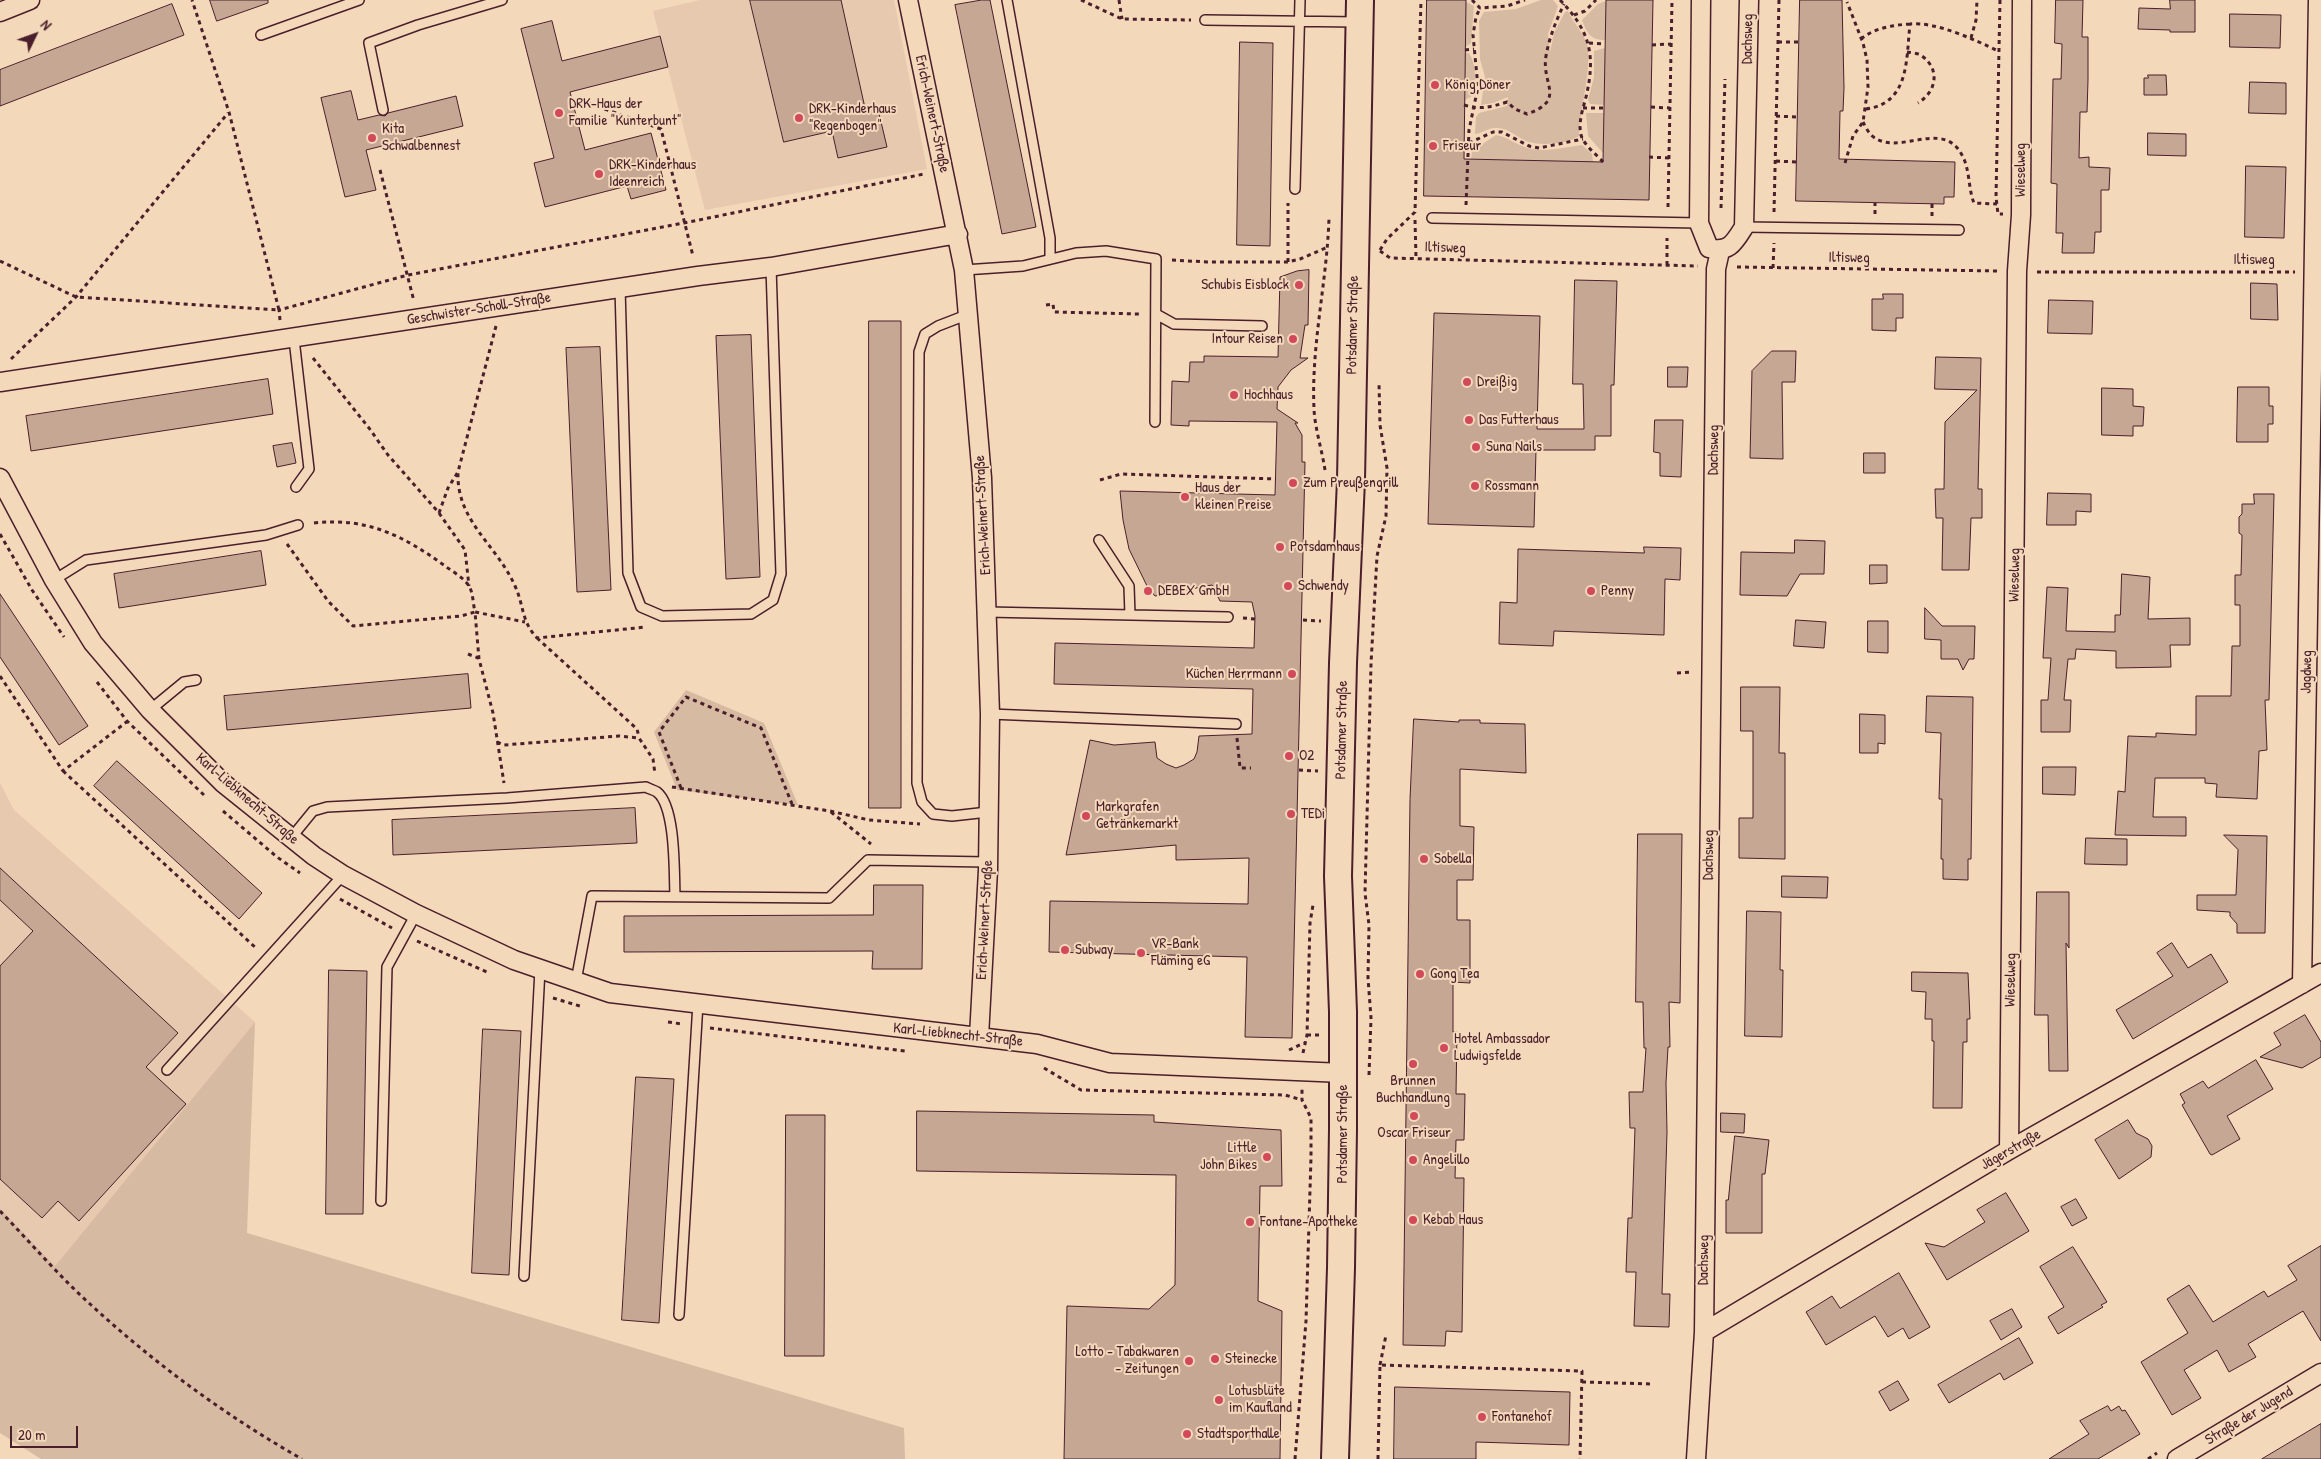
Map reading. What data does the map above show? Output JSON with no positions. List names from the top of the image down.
{
  "streets": {
    "main road": ["Potsdamer Straße"],
    "street": [
      "Dachsweg",
      "Erich-Weinert-Straße",
      "Wieselweg",
      "Geschwister-Scholl-Straße",
      "Jagdweg",
      "Karl-Liebknecht-Straße",
      "Jägerstraße",
      "Straße der Jugend"
    ],
    "path": ["Iltisweg"]
  },
  "crossings": [
    ["Dachsweg", "Iltisweg"],
    ["Dachsweg", "Jägerstraße"],
    ["Erich-Weinert-Straße", "Geschwister-Scholl-Straße"],
    ["Erich-Weinert-Straße", "Karl-Liebknecht-Straße"],
    ["Wieselweg", "Iltisweg"],
    ["Wieselweg", "Jägerstraße"],
    ["Iltisweg", "Jagdweg"],
    ["Potsdamer Straße", "Karl-Liebknecht-Straße"],
    ["Jagdweg", "Jägerstraße"]
  ],
  "places": [
    "König Döner",
    "DRK-Haus der Familie \"Kunterbunt\"",
    "DRK-Kinderhaus \"Regenbogen\"",
    "Kita Schwalbennest",
    "Friseur",
    "DRK-Kinderhaus Ideenreich",
    "Schubis Eisblock",
    "Intour Reisen",
    "Dreißig",
    "Hochhaus",
    "Das Futterhaus",
    "Suna Nails",
    "Zum Preußengrill",
    "Rossmann",
    "Haus der kleinen Preise",
    "Potsdamhaus",
    "Schwendy",
    "DEBEX GmbH",
    "Penny",
    "Küchen Herrmann",
    "O2",
    "TEDi",
    "Markgrafen Getränkemarkt",
    "Sobella",
    "Subway",
    "VR-Bank Fläming eG",
    "Gong Tea",
    "Hotel Ambassador Ludwigsfelde",
    "Brunnen Buchhandlung",
    "Oscar Friseur",
    "Little John Bikes",
    "Angelillo",
    "Kebab Haus",
    "Fontane-Apotheke",
    "Steinecke",
    "Lotto - Tabakwaren - Zeitungen",
    "Lotusblüte im Kaufland",
    "Fontanehof",
    "Stadtsporthalle"
  ],
  "scale_bar": "20 m",
  "north": "top right"
}
